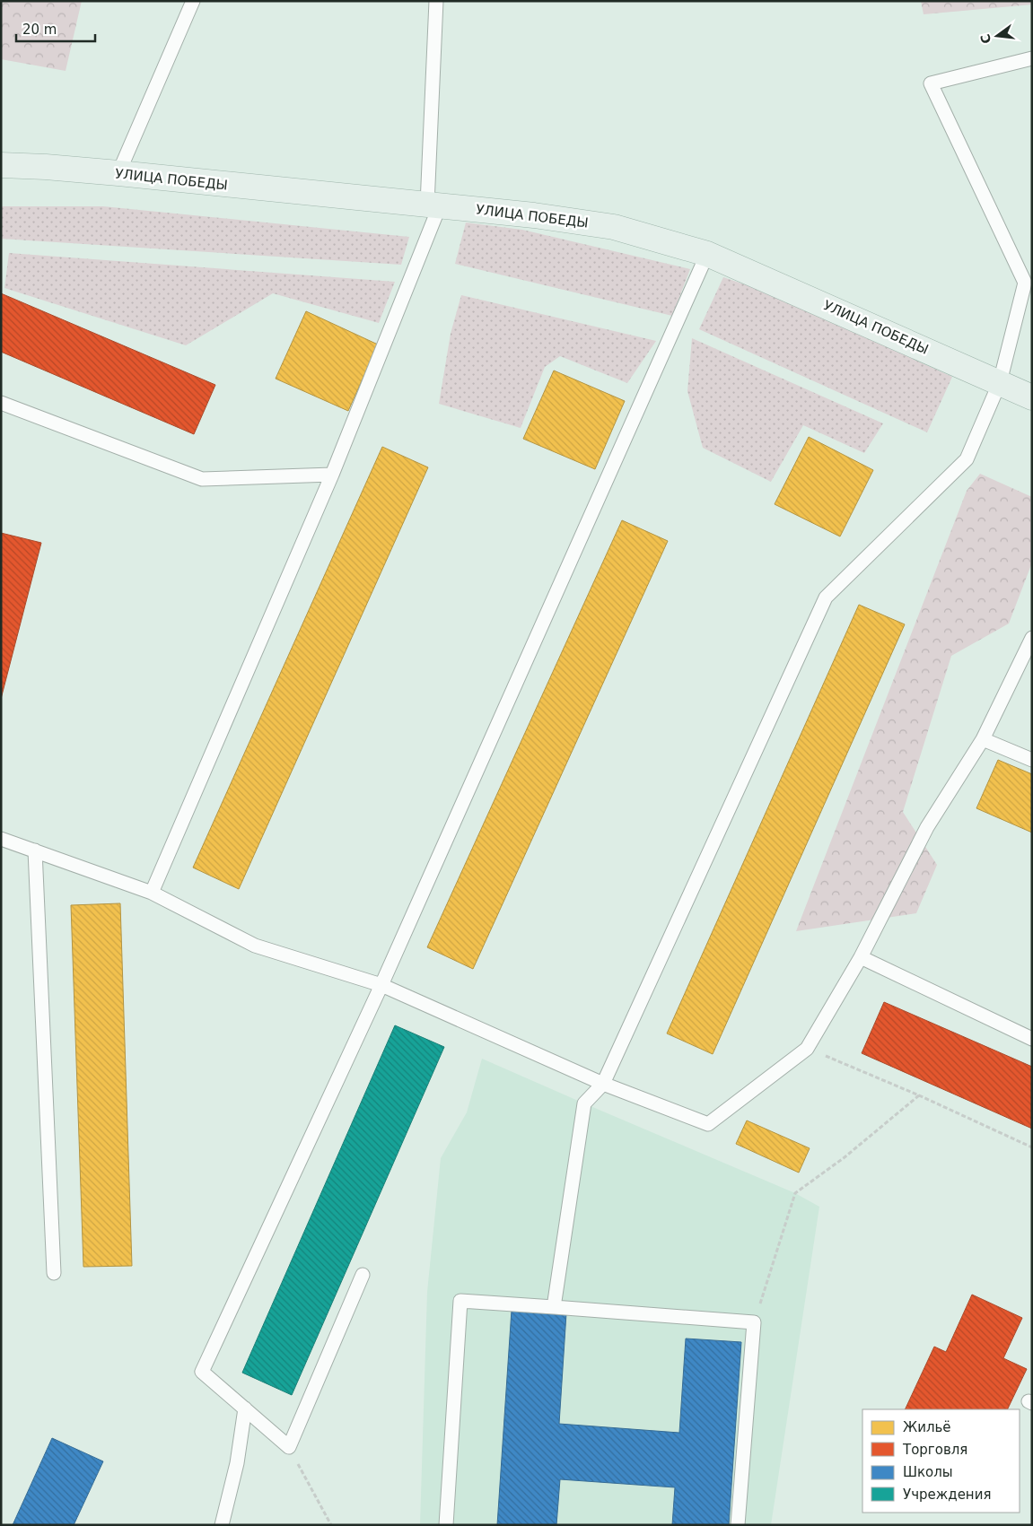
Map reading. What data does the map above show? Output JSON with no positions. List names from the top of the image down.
{
  "streets": {
    "main road": ["УЛИЦА ПОБЕДЫ"]
  },
  "legend": [
    "Жильё",
    "Торговля",
    "Школы",
    "Учреждения"
  ],
  "scale_bar": "20 m",
  "north": "left"
}
